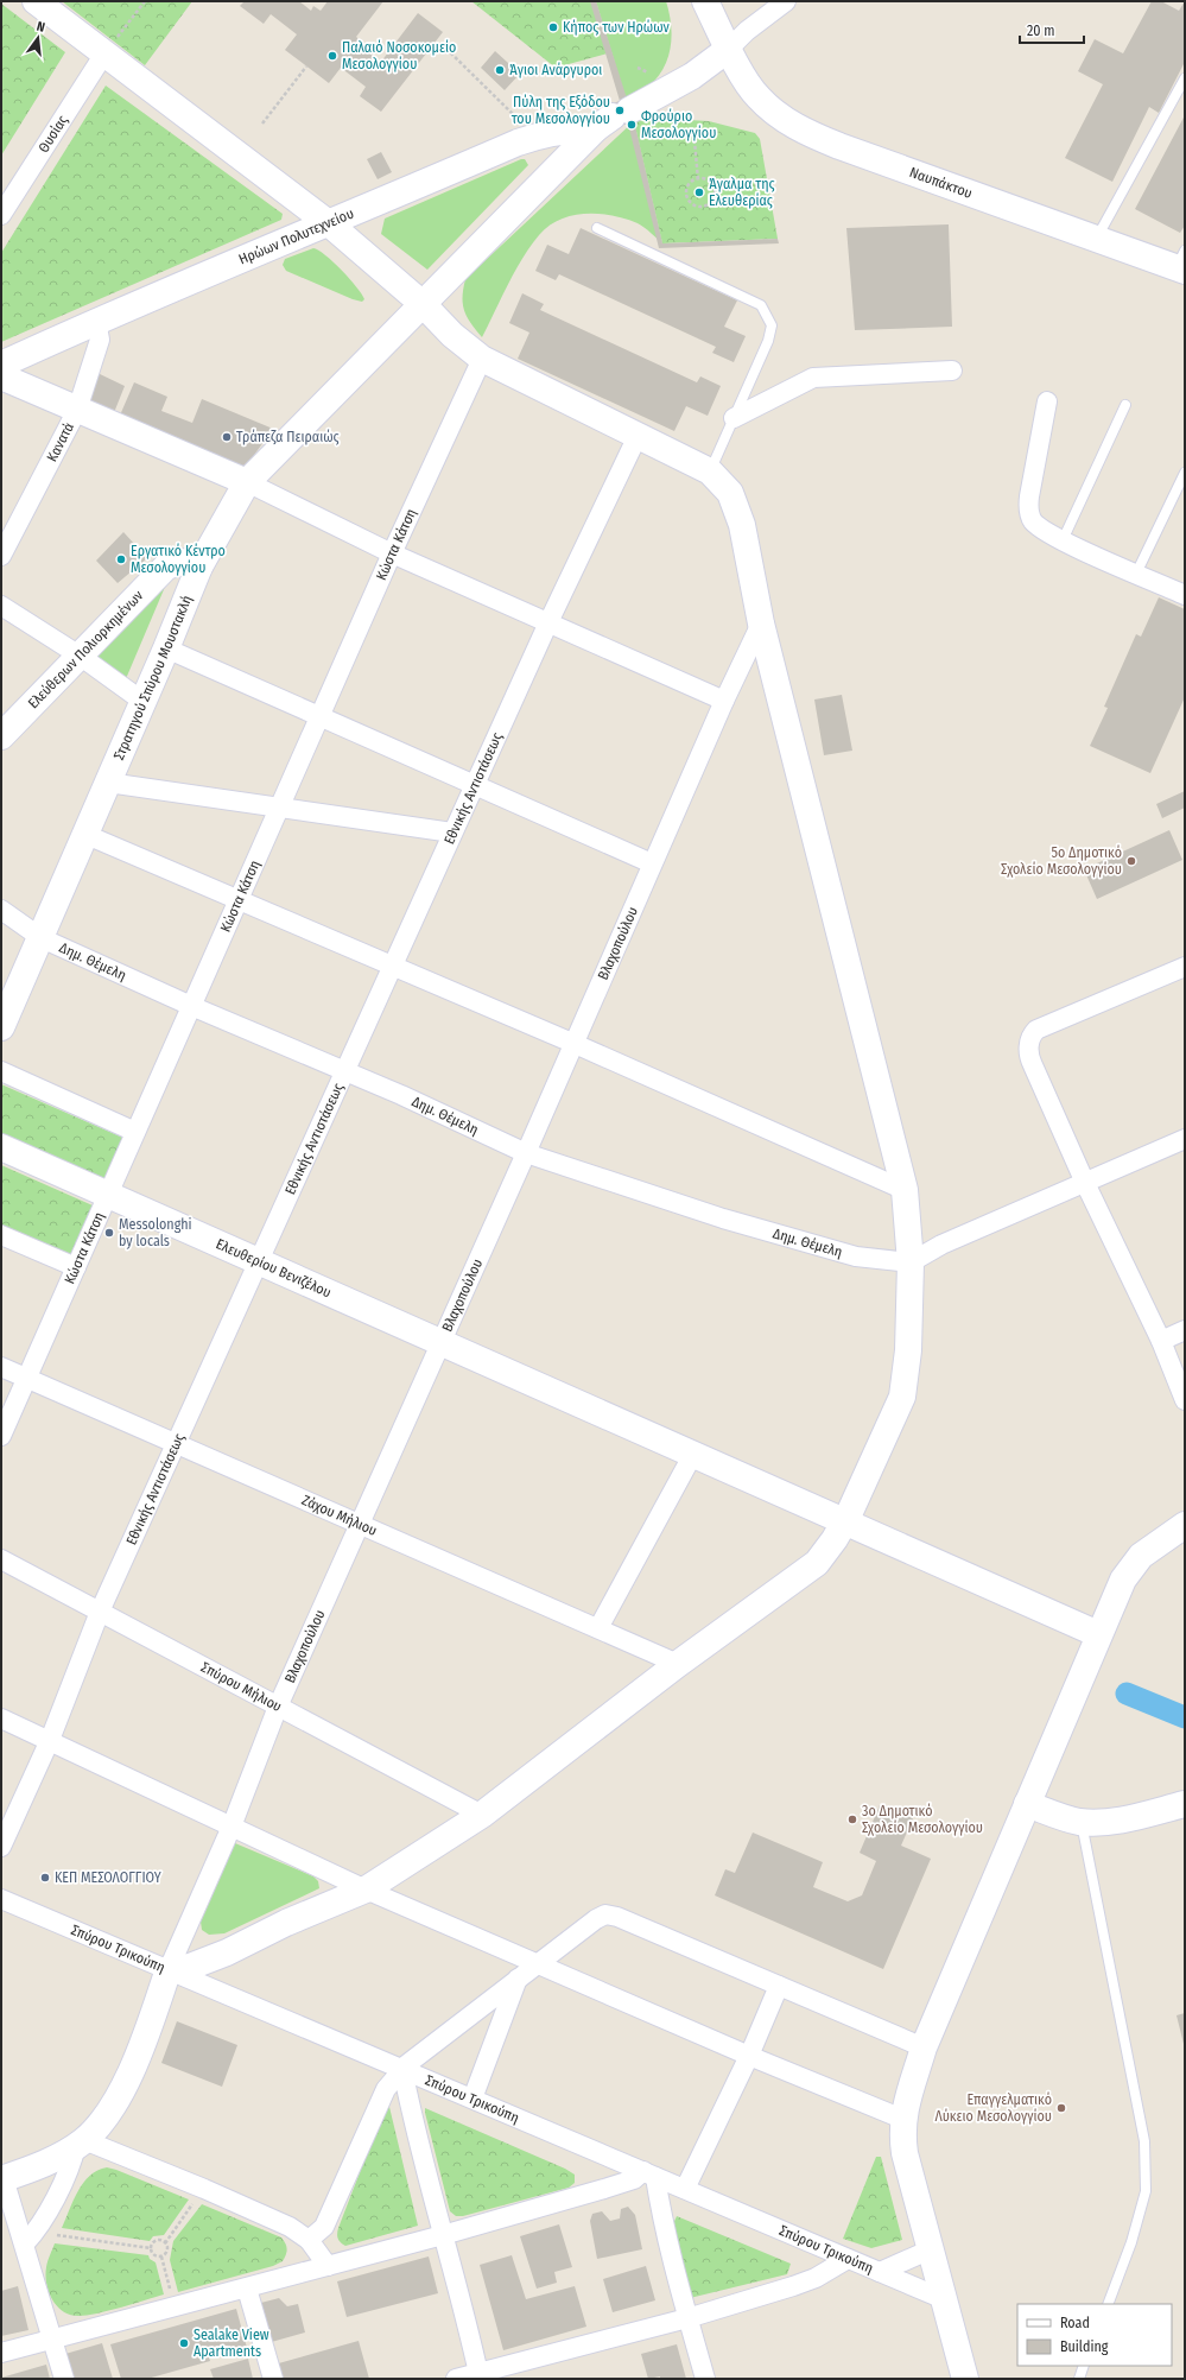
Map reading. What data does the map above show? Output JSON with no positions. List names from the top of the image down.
{
  "streets": {
    "street": [
      "Θυσίας",
      "Ναυπάκτου",
      "Ηρώων Πολυτεχνείου",
      "Κανατά",
      "Κώστα Κάτση",
      "Ελεύθερων Πολιορκημένων",
      "Στρατηγού Σπύρου Μουστακλή",
      "Εθνικής Αντιστάσεως",
      "Βλαχοπούλου",
      "Δημ. Θέμελη",
      "Ελευθερίου Βενιζέλου",
      "Ζάχου Μήλιου",
      "Σπύρου Μήλιου",
      "Σπύρου Τρικούπη"
    ]
  },
  "crossings": [
    ["Ηρώων Πολυτεχνείου", "Κανατά"],
    ["Ηρώων Πολυτεχνείου", "Στρατηγού Σπύρου Μουστακλή"],
    ["Κώστα Κάτση", "Δημ. Θέμελη"],
    ["Κώστα Κάτση", "Ελευθερίου Βενιζέλου"],
    ["Κώστα Κάτση", "Ζάχου Μήλιου"],
    ["Ελεύθερων Πολιορκημένων", "Στρατηγού Σπύρου Μουστακλή"],
    ["Στρατηγού Σπύρου Μουστακλή", "Δημ. Θέμελη"],
    ["Εθνικής Αντιστάσεως", "Δημ. Θέμελη"],
    ["Εθνικής Αντιστάσεως", "Ελευθερίου Βενιζέλου"],
    ["Εθνικής Αντιστάσεως", "Ζάχου Μήλιου"],
    ["Εθνικής Αντιστάσεως", "Σπύρου Μήλιου"],
    ["Βλαχοπούλου", "Δημ. Θέμελη"],
    ["Βλαχοπούλου", "Ελευθερίου Βενιζέλου"],
    ["Βλαχοπούλου", "Ζάχου Μήλιου"],
    ["Βλαχοπούλου", "Σπύρου Μήλιου"],
    ["Βλαχοπούλου", "Σπύρου Τρικούπη"]
  ],
  "places": [
    "Κήπος των Ηρώων",
    "Παλαιό Νοσοκομείο Μεσολογγίου",
    "Άγιοι Ανάργυροι",
    "Πύλη της Εξόδου του Μεσολογγίου",
    "Φρούριο Μεσολογγίου",
    "Άγαλμα της Ελευθερίας",
    "Τράπεζα Πειραιώς",
    "Eργατικό Κέντρο Μεσολογγίου",
    "5ο Δημοτικό Σχολείο Μεσολογγίου",
    "Messolonghi by locals",
    "3ο Δημοτικό Σχολείο Μεσολογγίου",
    "ΚΕΠ ΜΕΣΟΛΟΓΓΙΟΥ",
    "Επαγγελματικό Λύκειο Μεσολογγίου",
    "Sealake View Apartments"
  ],
  "legend": ["Road", "Building"],
  "scale_bar": "20 m",
  "north": "top"
}
